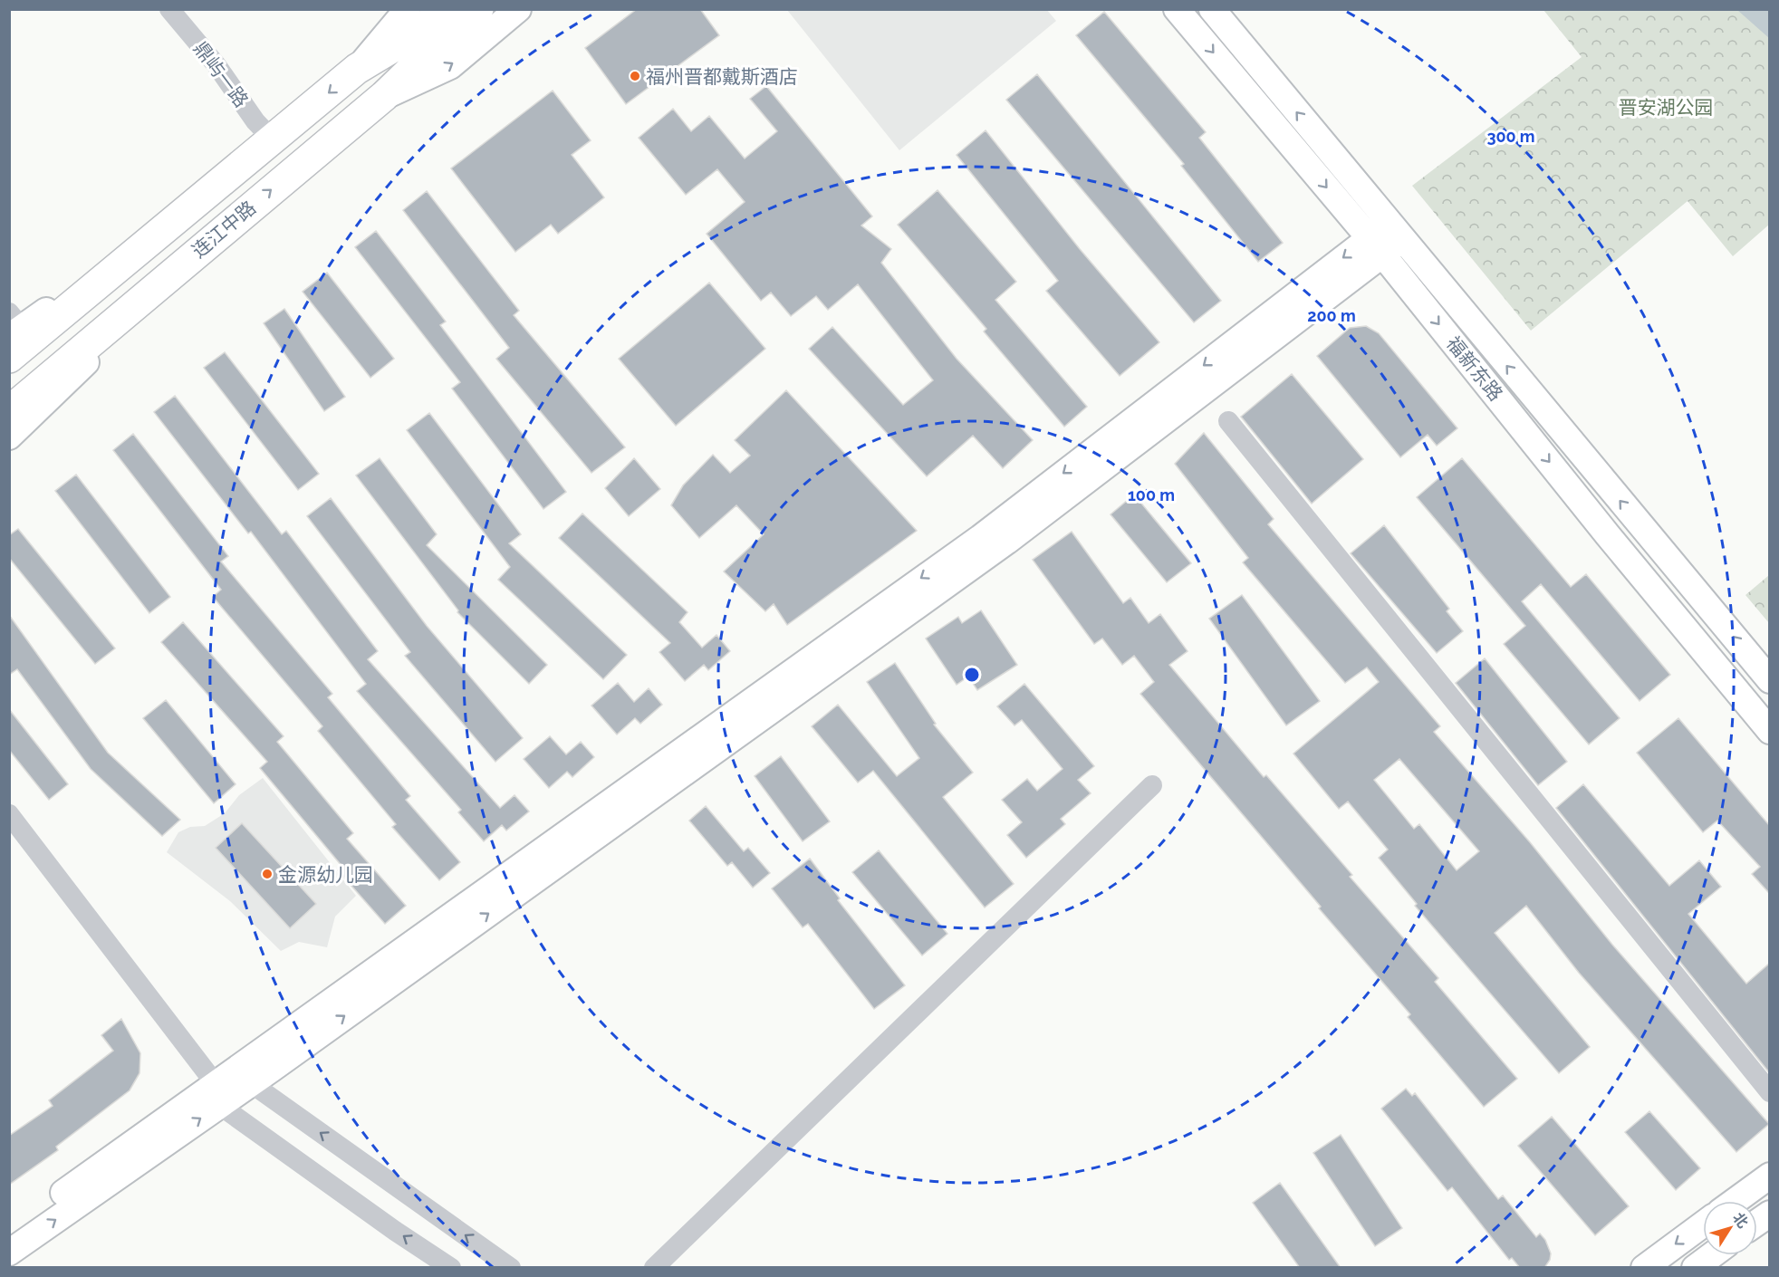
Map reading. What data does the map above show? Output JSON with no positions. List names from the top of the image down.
{
  "streets": {
    "highway": ["连江中路"],
    "main road": ["福新东路"],
    "street": ["鼎屿一路"]
  },
  "crossings": [
    ["鼎屿一路", "连江中路"]
  ],
  "parks": ["晋安湖公园"],
  "places": ["福州晋都戴斯酒店", "金源幼儿园"],
  "north": "top right",
  "rings": ["300 m", "200 m", "100 m"]
}
